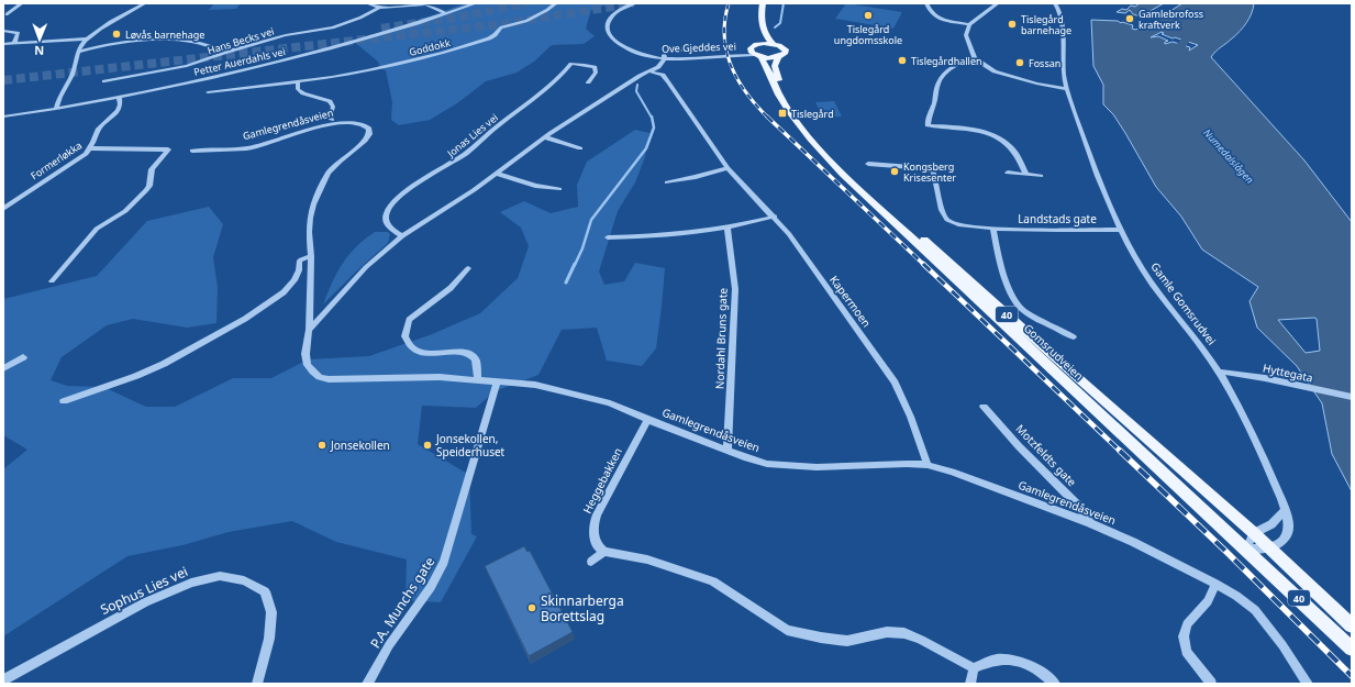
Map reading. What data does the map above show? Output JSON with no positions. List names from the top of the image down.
{
  "streets": {
    "main road": ["40", "Gomsrudveien"],
    "street": [
      "Hans Becks vei",
      "Goddokk",
      "Ove Gjeddes vei",
      "Petter Auerdahls vei",
      "Gamlegrendåsveien",
      "Jonas Lies vei",
      "Formerløkka",
      "Landstads gate",
      "Kapermoen",
      "Gamle Gomsrudvei",
      "Nordahl Bruns gate",
      "Hyttegata",
      "Motzfeldts gate",
      "Heggebakken",
      "Sophus Lies vei",
      "P.A. Munchs gate"
    ]
  },
  "crossings": [
    ["Ove Gjeddes vei", "Gomsrudveien"],
    ["Petter Auerdahls vei", "Formerløkka"],
    ["Gamlegrendåsveien", "Kapermoen"],
    ["Gamlegrendåsveien", "Nordahl Bruns gate"],
    ["Gamlegrendåsveien", "Motzfeldts gate"],
    ["Gamlegrendåsveien", "Heggebakken"],
    ["Gamlegrendåsveien", "P.A. Munchs gate"],
    ["Landstads gate", "Gamle Gomsrudvei"],
    ["Gamle Gomsrudvei", "Gomsrudveien"],
    ["Gamle Gomsrudvei", "Hyttegata"],
    ["40", "Gomsrudveien"]
  ],
  "water": ["Numedalslågen"],
  "places": {
    "other": [
      "Tislegård ungdomsskole",
      "Gamlebrofoss kraftverk",
      "Tislegård barnehage",
      "Løvås barnehage",
      "Tislegårdhallen",
      "Fossan",
      "Kongsberg Krisesenter",
      "Jonsekollen",
      "Jonsekollen, Speiderhuset",
      "Skinnarberga Borettslag"
    ],
    "transit": ["Tislegård"]
  },
  "north": "bottom"
}
